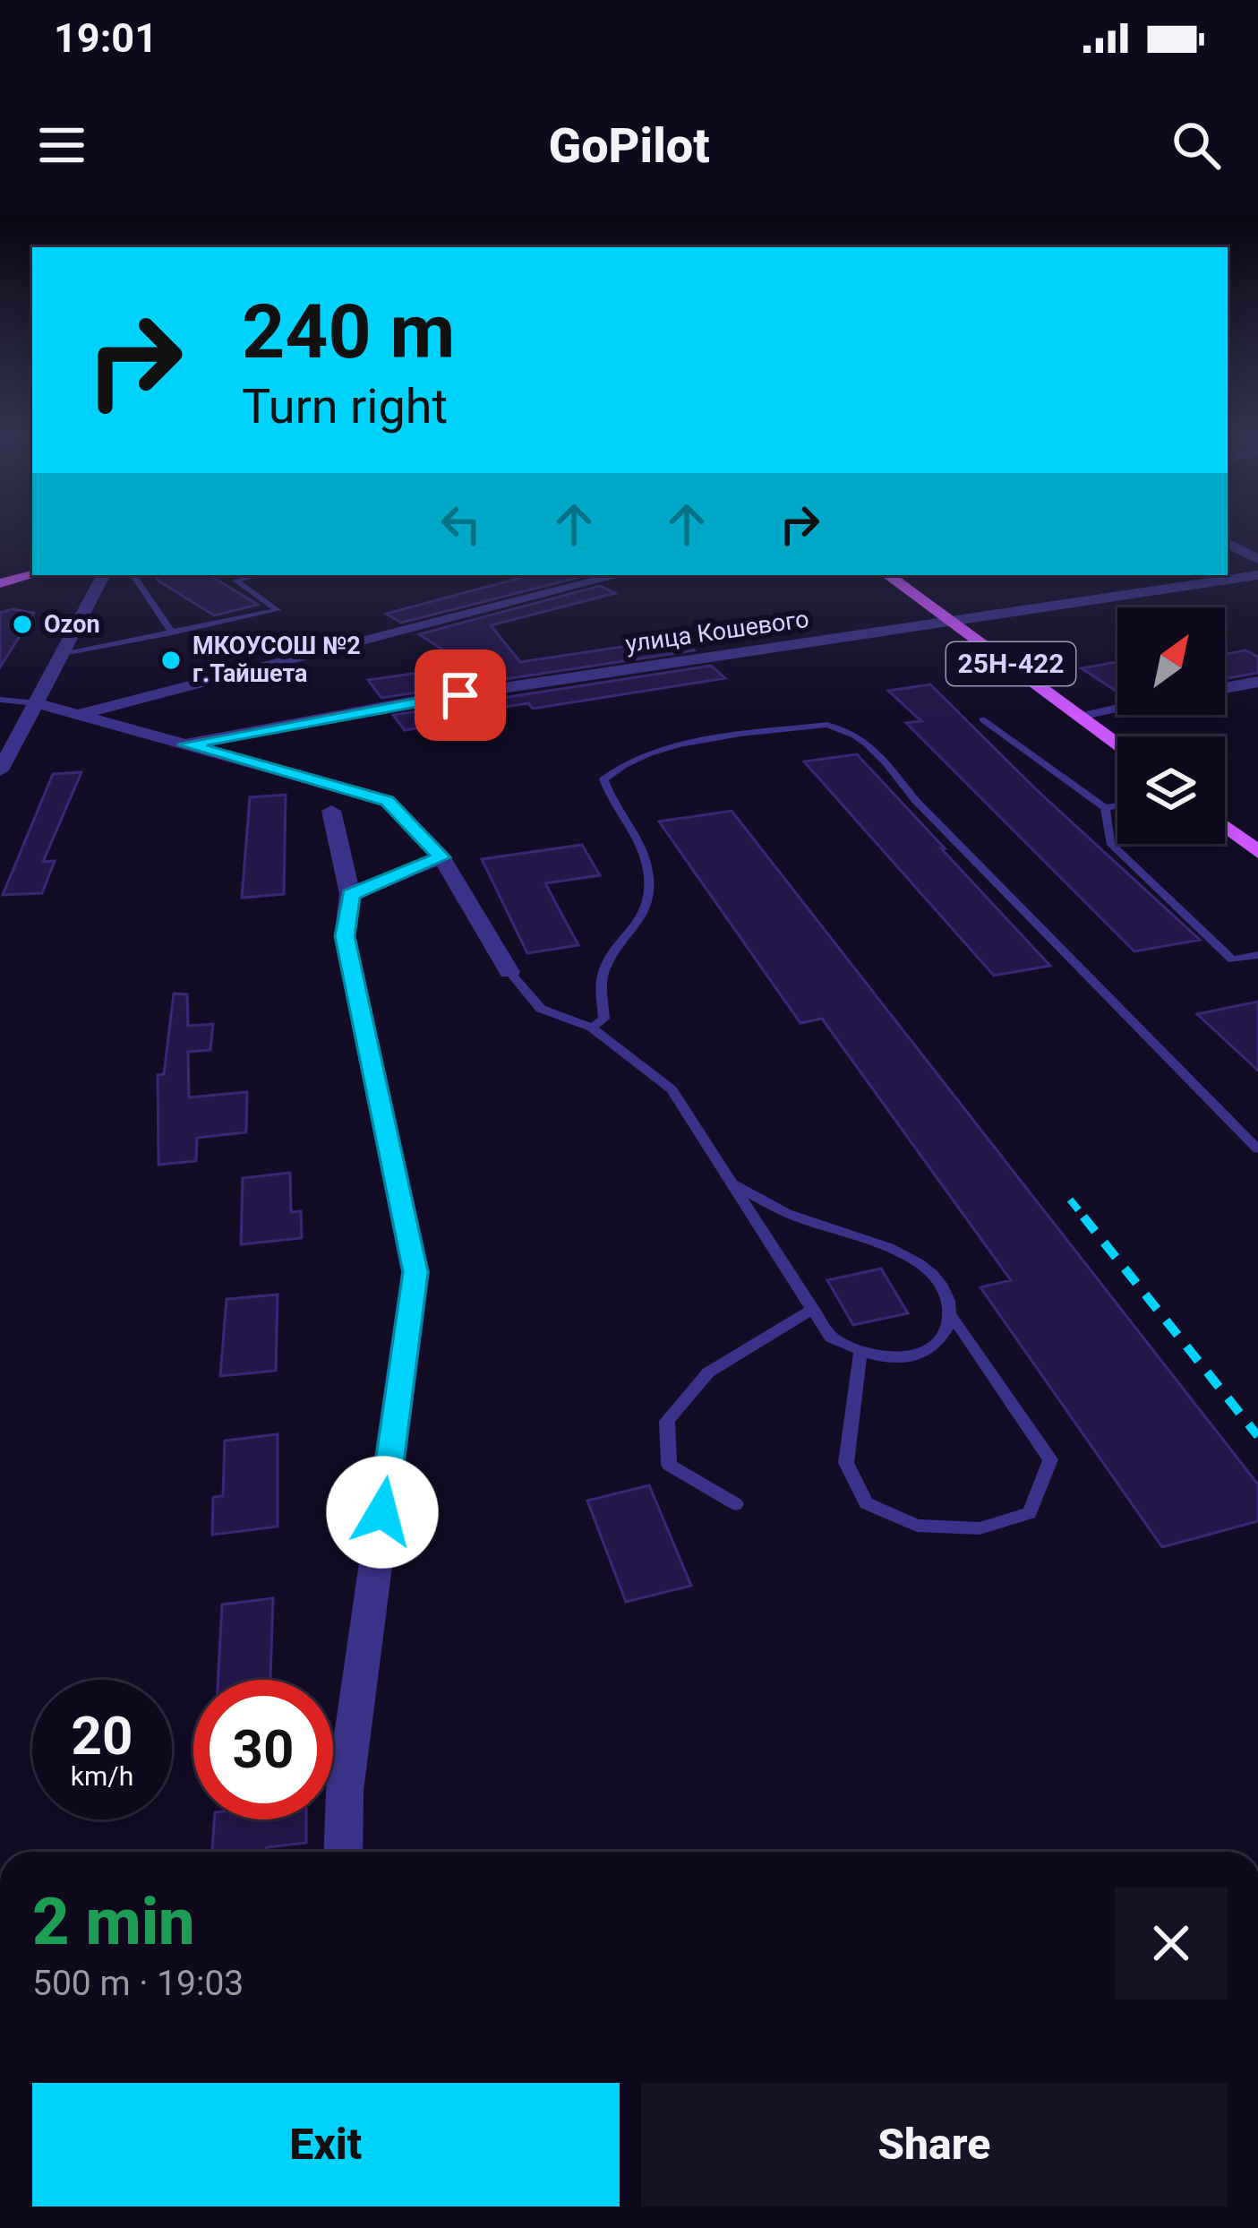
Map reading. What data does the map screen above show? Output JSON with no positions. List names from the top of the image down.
{
  "streets": {
    "main road": ["25Н-422"],
    "street": ["улица Кошевого"]
  },
  "crossings": [
    ["улица Кошевого", "25Н-422"]
  ],
  "places": ["Ozon", "МКОУСОШ №2 г.Тайшета"],
  "north": "top right",
  "page": {
    "status": "19:01",
    "header": "GoPilot",
    "turn": ["240 m", "Turn right"],
    "speed": "20 km/h",
    "limit": "30",
    "heading": ["2 min", "500 m · 19:03"],
    "buttons": ["Exit", "Share"]
  }
}
